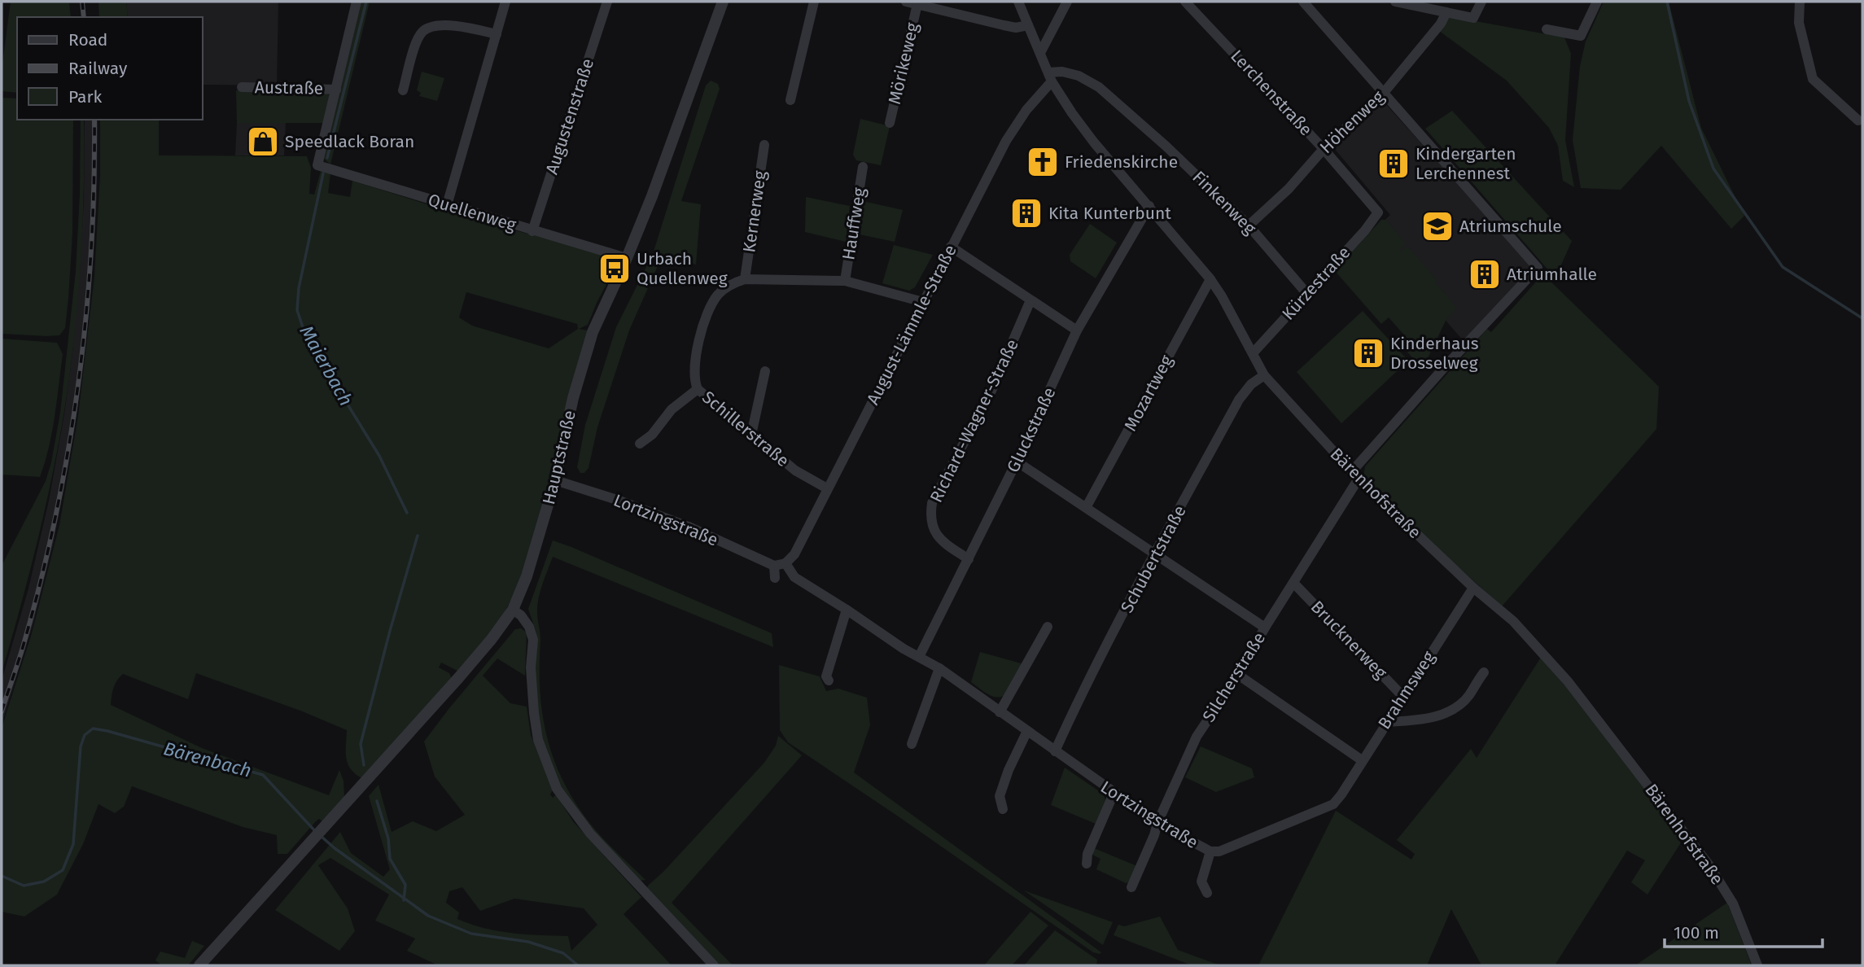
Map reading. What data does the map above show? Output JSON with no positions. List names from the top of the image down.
{
  "streets": {
    "street": [
      "Mörikeweg",
      "Austraße",
      "Lerchenstraße",
      "Augustenstraße",
      "Höhenweg",
      "Finkenweg",
      "Kernerweg",
      "Quellenweg",
      "Hauffweg",
      "Kürzestraße",
      "August-Lämmle-Straße",
      "Mozartweg",
      "Richard-Wagner-Straße",
      "Schillerstraße",
      "Gluckstraße",
      "Hauptstraße",
      "Bärenhofstraße",
      "Lortzingstraße",
      "Schubertstraße",
      "Brucknerweg",
      "Silcherstraße",
      "Brahmsweg"
    ]
  },
  "crossings": [
    ["Austraße", "Quellenweg"],
    ["Lerchenstraße", "Höhenweg"],
    ["Lerchenstraße", "Kürzestraße"],
    ["Augustenstraße", "Quellenweg"],
    ["Höhenweg", "Finkenweg"],
    ["Höhenweg", "Silcherstraße"],
    ["Finkenweg", "Kürzestraße"],
    ["Finkenweg", "August-Lämmle-Straße"],
    ["Finkenweg", "Bärenhofstraße"],
    ["Kernerweg", "Schillerstraße"],
    ["Quellenweg", "Hauptstraße"],
    ["Hauffweg", "Schillerstraße"],
    ["Kürzestraße", "Bärenhofstraße"],
    ["August-Lämmle-Straße", "Schillerstraße"],
    ["August-Lämmle-Straße", "Bärenhofstraße"],
    ["August-Lämmle-Straße", "Lortzingstraße"],
    ["Mozartweg", "Bärenhofstraße"],
    ["Richard-Wagner-Straße", "Gluckstraße"],
    ["Gluckstraße", "Bärenhofstraße"],
    ["Gluckstraße", "Lortzingstraße"],
    ["Hauptstraße", "Lortzingstraße"],
    ["Bärenhofstraße", "Schubertstraße"],
    ["Bärenhofstraße", "Silcherstraße"],
    ["Bärenhofstraße", "Brahmsweg"],
    ["Lortzingstraße", "Schubertstraße"],
    ["Lortzingstraße", "Silcherstraße"],
    ["Lortzingstraße", "Brahmsweg"],
    ["Brucknerweg", "Silcherstraße"],
    ["Brucknerweg", "Brahmsweg"]
  ],
  "water": ["Maierbach", "Bärenbach"],
  "places": {
    "shop": ["Speedlack Boran"],
    "church": ["Friedenskirche"],
    "building": [
      "Kindergarten Lerchennest",
      "Kita Kunterbunt",
      "Atriumhalle",
      "Kinderhaus Drosselweg"
    ],
    "school or university": ["Atriumschule"],
    "bus stop": ["Urbach Quellenweg"]
  },
  "legend": ["Road", "Railway", "Park"],
  "scale_bar": "100 m"
}
